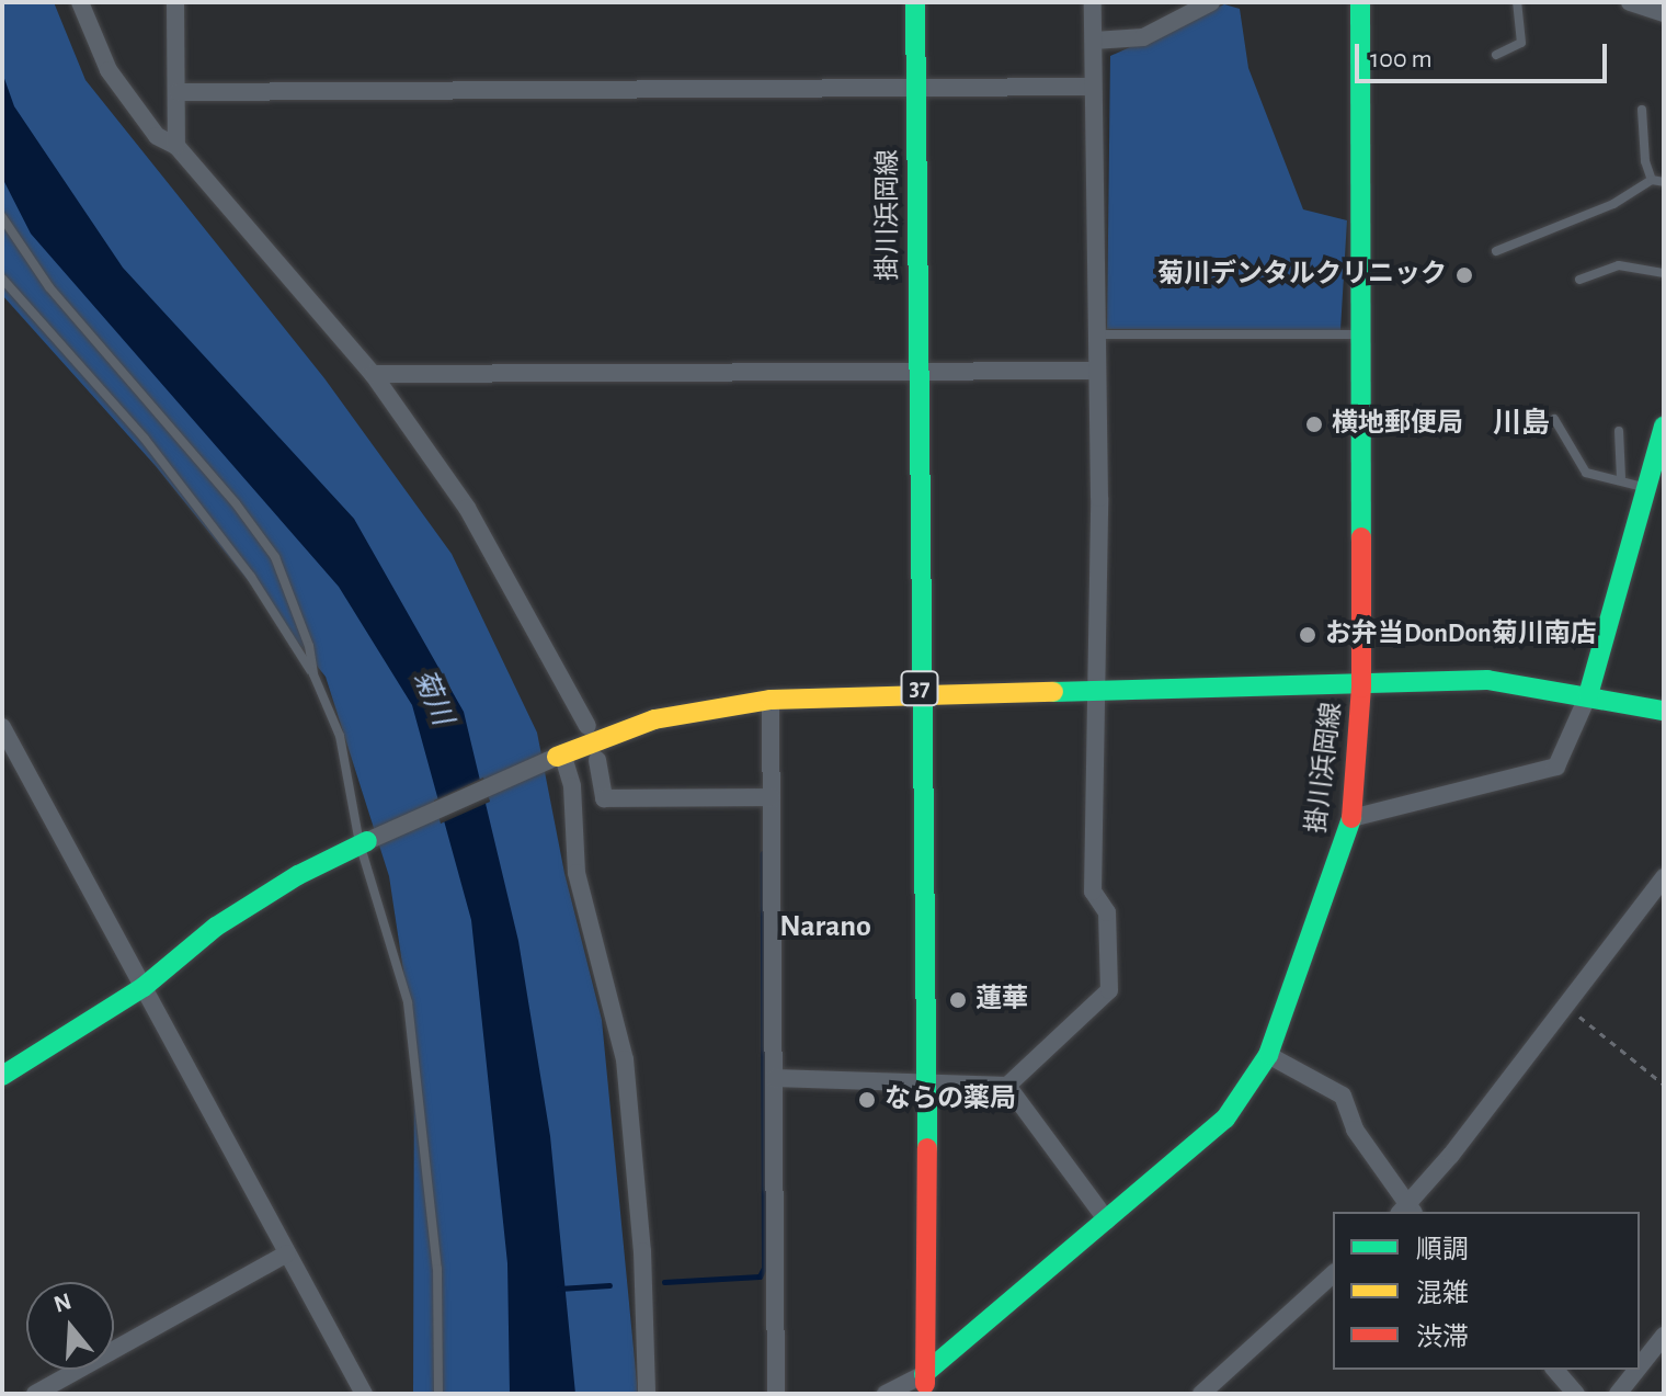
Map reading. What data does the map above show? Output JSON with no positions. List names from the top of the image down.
{
  "streets": {
    "main road": ["掛川浜岡線", "37"]
  },
  "districts": ["川島", "Narano"],
  "water": ["菊川"],
  "places": [
    "菊川デンタルクリニック",
    "横地郵便局",
    "お弁当DonDon菊川南店",
    "蓮華",
    "ならの薬局"
  ],
  "legend": ["順調", "混雑", "渋滞"],
  "scale_bar": "100 m",
  "north": "top"
}
